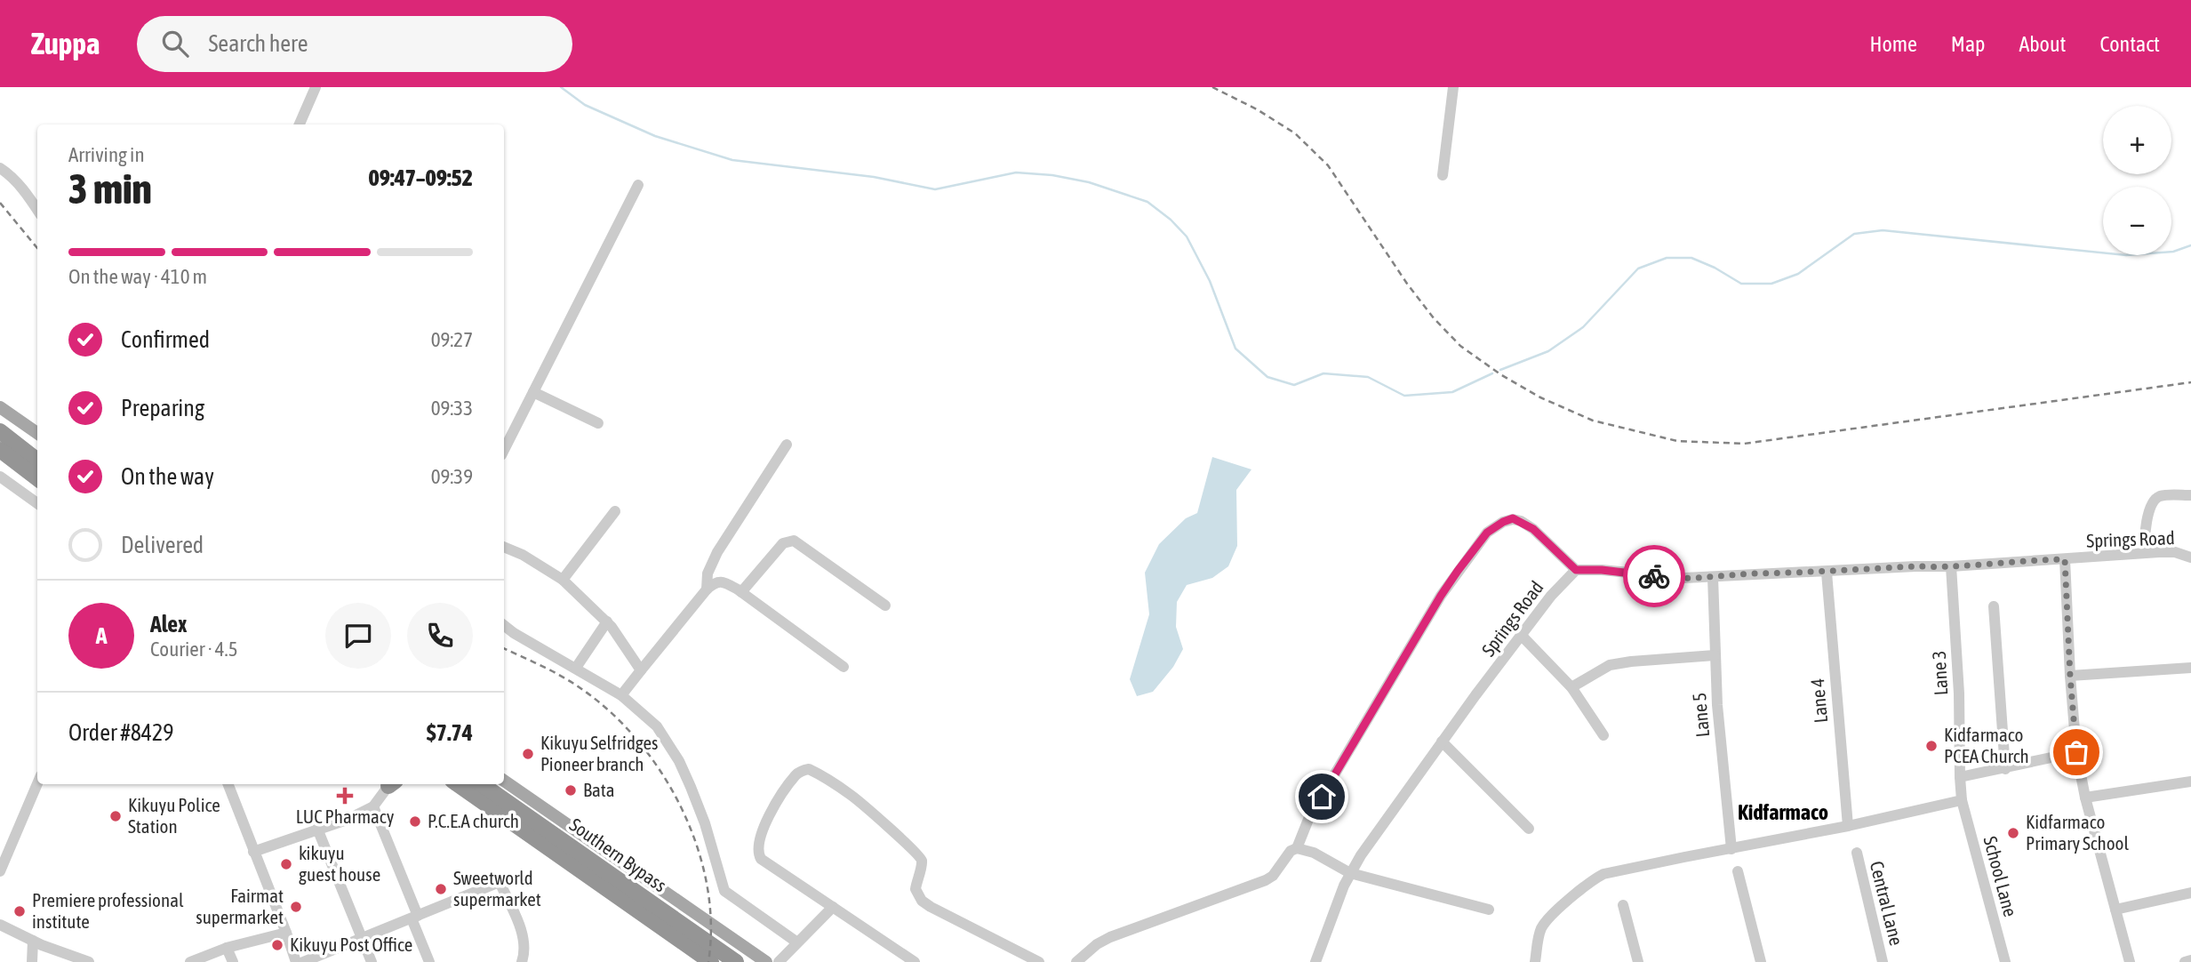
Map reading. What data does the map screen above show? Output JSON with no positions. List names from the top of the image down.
{
  "streets": {
    "highway": ["Southern Bypass"],
    "street": [
      "Springs Road",
      "Lane 3",
      "Lane 4",
      "Lane 5",
      "School Lane",
      "Central Lane"
    ]
  },
  "crossings": [
    ["Springs Road", "Lane 3"],
    ["Springs Road", "Lane 4"],
    ["Springs Road", "Lane 5"],
    ["Lane 3", "School Lane"]
  ],
  "districts": ["Kidfarmaco"],
  "places": {
    "other": [
      "Kidfarmaco PCEA Church",
      "Kikuyu Selfridges Pioneer branch",
      "Bata",
      "Kikuyu Police Station",
      "P.C.E.A church",
      "Kidfarmaco Primary School",
      "kikuyu guest house",
      "Sweetworld supermarket",
      "Fairmat supermarket",
      "Premiere professional institute",
      "Kikuyu Post Office"
    ],
    "health": ["LUC Pharmacy"]
  },
  "page": {
    "header": "Zuppa",
    "search": "Search here",
    "nav": [
      "Home",
      "Map",
      "About",
      "Contact"
    ],
    "map_buttons": ["+", "−"],
    "heading": ["3 min", "Arriving in", "09:47–09:52"],
    "panel": [
      "Alex",
      "Courier · 4.5",
      "Order #8429",
      "$7.74"
    ],
    "bar": "On the way · 410 m",
    "list": [
      ["Confirmed", "09:27"],
      ["Preparing", "09:33"],
      ["On the way", "09:39"],
      "Delivered"
    ],
    "round": "A"
  }
}
